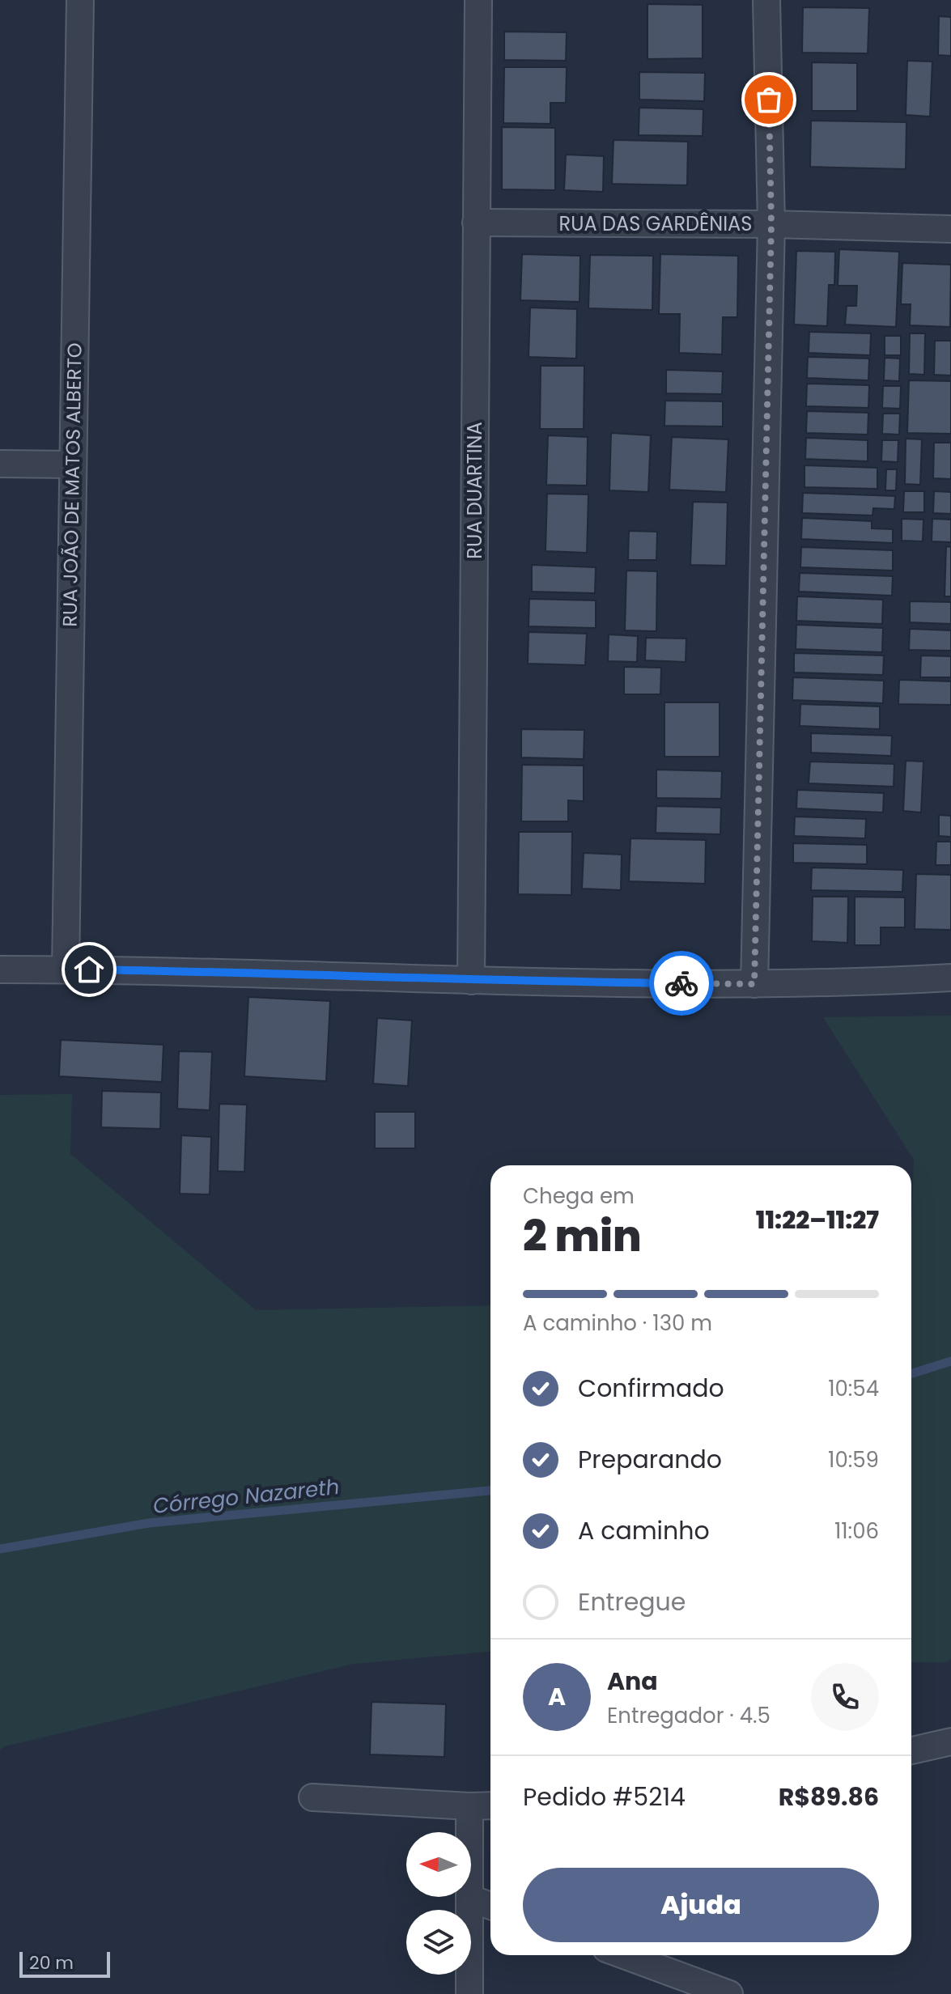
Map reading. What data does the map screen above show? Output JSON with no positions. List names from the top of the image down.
{
  "streets": {
    "street": ["RUA DAS GARDÊNIAS", "RUA JOÃO DE MATOS ALBERTO", "RUA DUARTINA"]
  },
  "crossings": [
    ["RUA DAS GARDÊNIAS", "RUA DUARTINA"]
  ],
  "water": ["Córrego Nazareth"],
  "scale_bar": "20 m",
  "north": "left",
  "page": {
    "heading": ["2 min", "Chega em", "11:22–11:27"],
    "panel": [
      "Ana",
      "Entregador · 4.5",
      "Pedido #5214",
      "R$89.86"
    ],
    "bar": "A caminho · 130 m",
    "list": [
      ["Confirmado", "10:54"],
      ["Preparando", "10:59"],
      ["A caminho", "11:06"],
      "Entregue"
    ],
    "round": "A",
    "buttons": "Ajuda",
    "scale": "20 m"
  }
}
